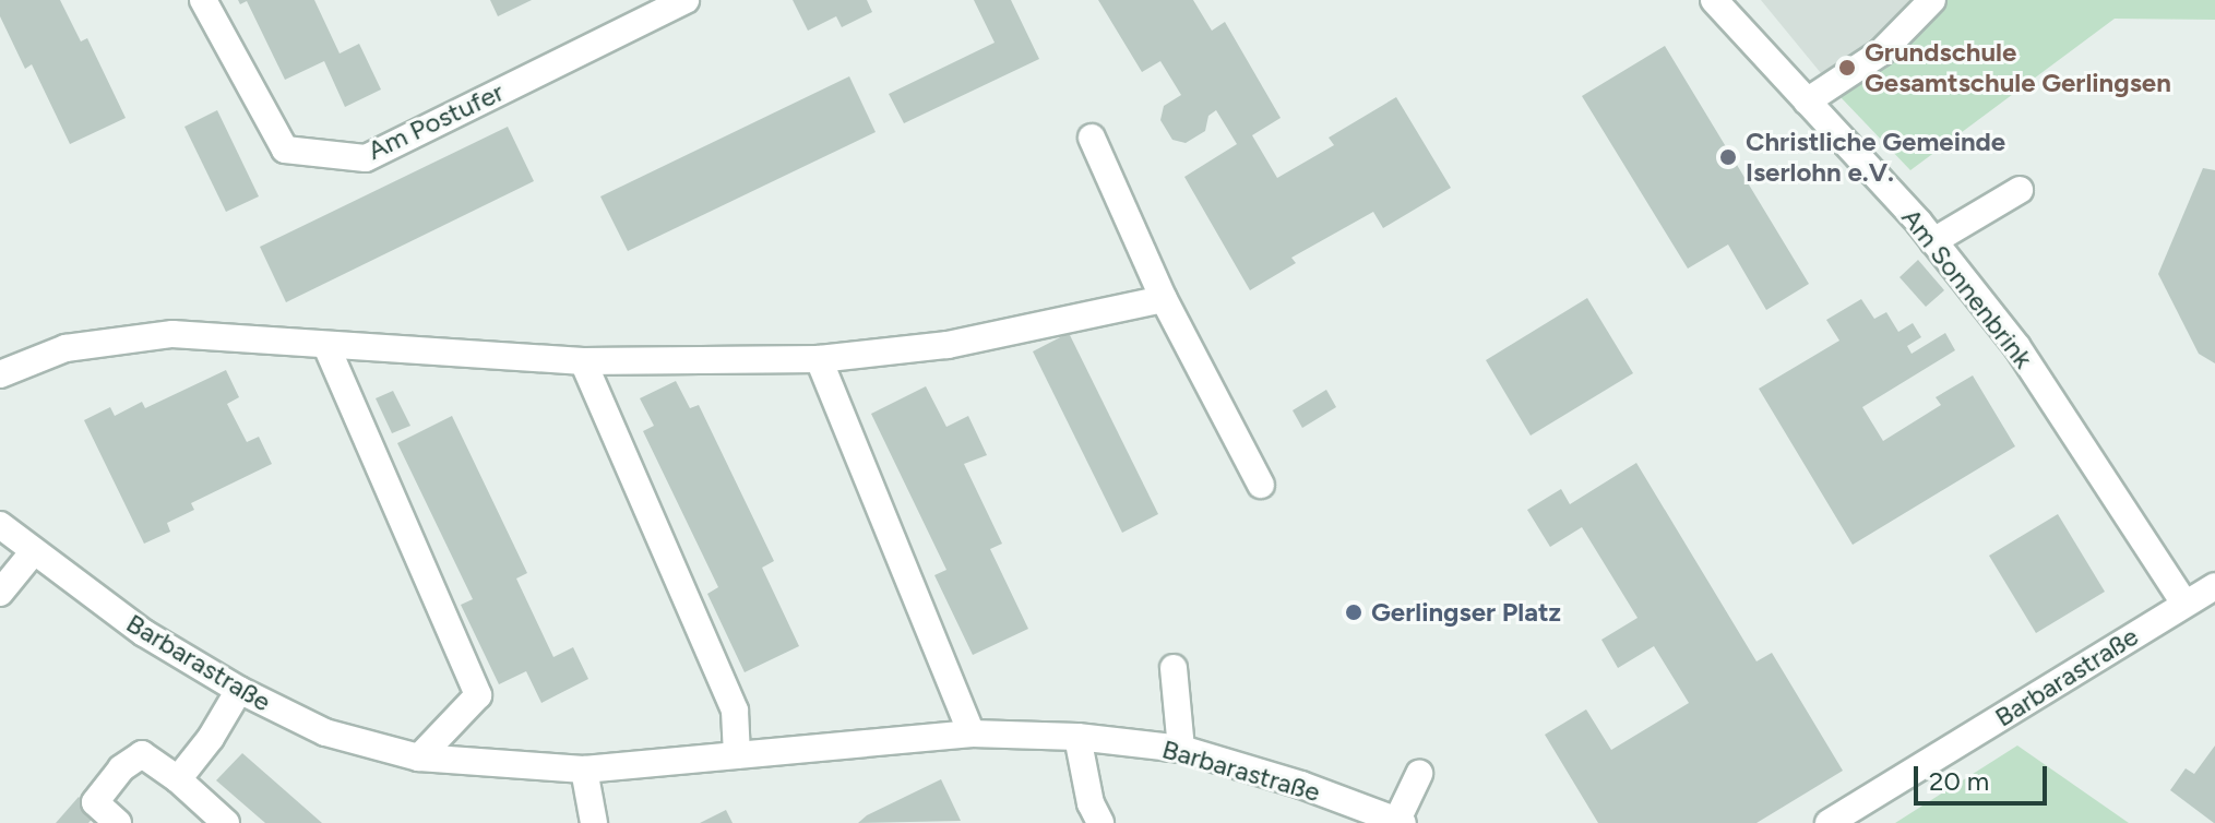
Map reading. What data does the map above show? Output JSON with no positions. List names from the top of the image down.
{
  "streets": {
    "street": ["Am Postufer", "Am Sonnenbrink", "Barbarastraße"]
  },
  "crossings": [
    ["Am Sonnenbrink", "Barbarastraße"]
  ],
  "places": ["Grundschule Gesamtschule Gerlingsen", "Christliche Gemeinde Iserlohn e.V.", "Gerlingser Platz"],
  "scale_bar": "20 m"
}
